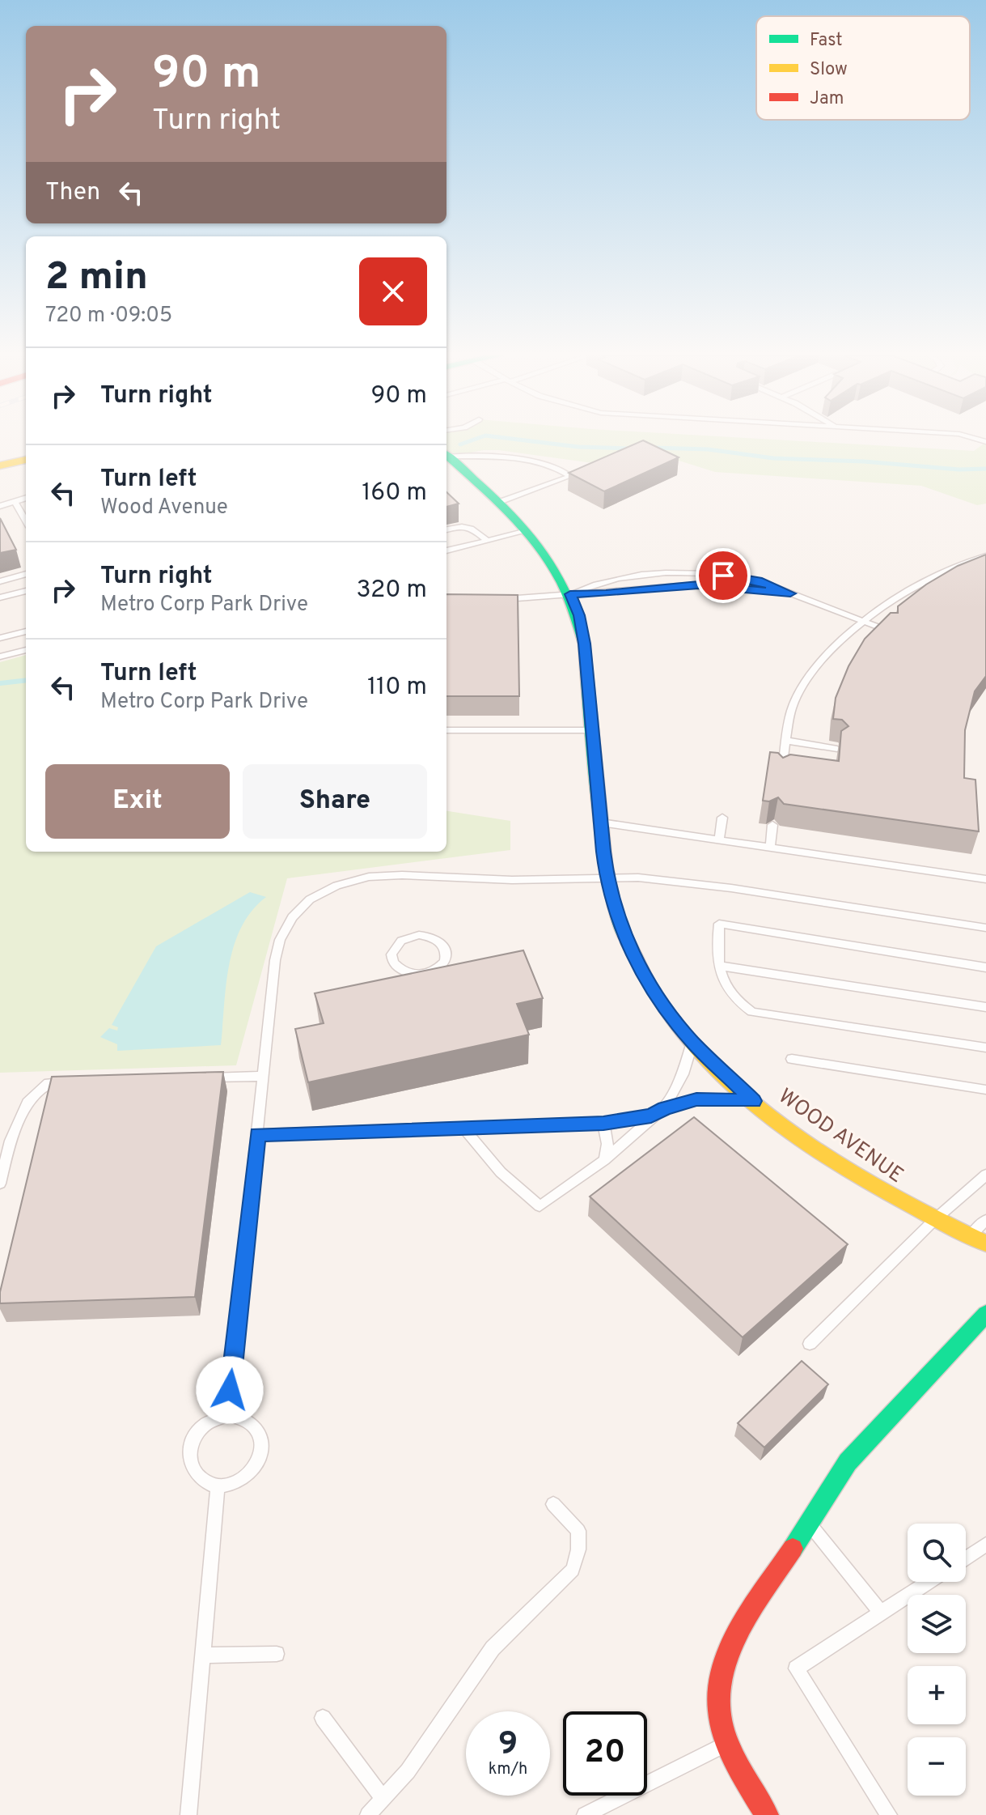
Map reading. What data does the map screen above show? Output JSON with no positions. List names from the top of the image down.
{
  "streets": {
    "street": ["WOOD AVENUE"]
  },
  "legend": ["Fast", "Slow", "Jam"],
  "page": {
    "turn": ["90 m", "Turn right"],
    "then": "Then",
    "heading": ["2 min", "720 m · 09:05"],
    "list": [
      {
        "name": "Turn right",
        "value": "90 m"
      },
      {
        "name": "Turn left",
        "note": "Wood Avenue",
        "value": "160 m"
      },
      {
        "name": "Turn right",
        "note": "Metro Corp Park Drive",
        "value": "320 m"
      },
      {
        "name": "Turn left",
        "note": "Metro Corp Park Drive",
        "value": "110 m"
      }
    ],
    "buttons": ["Exit", "Share"],
    "map_buttons": ["+", "−"],
    "speed": "9 km/h",
    "limit": "20"
  }
}
